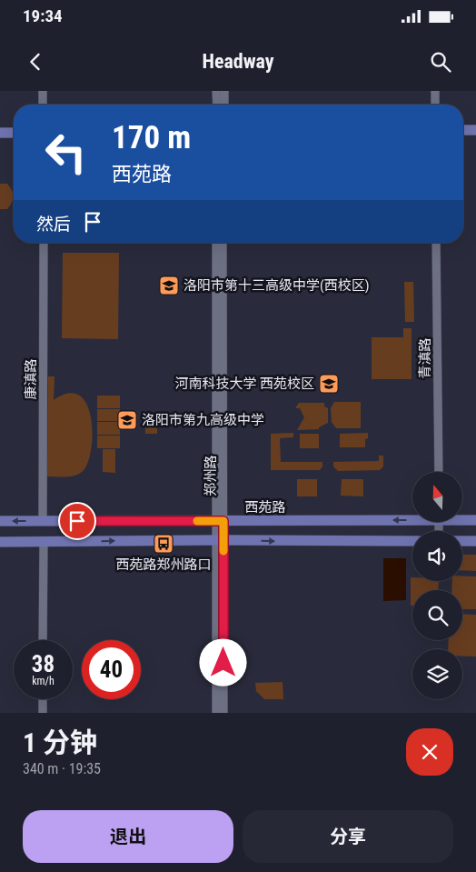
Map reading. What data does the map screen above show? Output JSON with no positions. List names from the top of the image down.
{
  "streets": {
    "main road": ["西苑路"],
    "street": ["青滇路", "康滇路", "郑州路"]
  },
  "crossings": [
    ["康滇路", "西苑路"],
    ["郑州路", "西苑路"]
  ],
  "places": {
    "school or university": ["洛阳市第十三高级中学(西校区)", "河南科技大学 西苑校区", "洛阳市第九高级中学"],
    "bus stop": ["西苑路郑州路口"]
  },
  "north": "top",
  "page": {
    "status": "19:34",
    "header": "Headway",
    "turn": ["170 m", "西苑路"],
    "then": "然后",
    "speed": "38 km/h",
    "limit": "40",
    "heading": ["1 分钟", "340 m · 19:35"],
    "buttons": ["退出", "分享"]
  }
}
